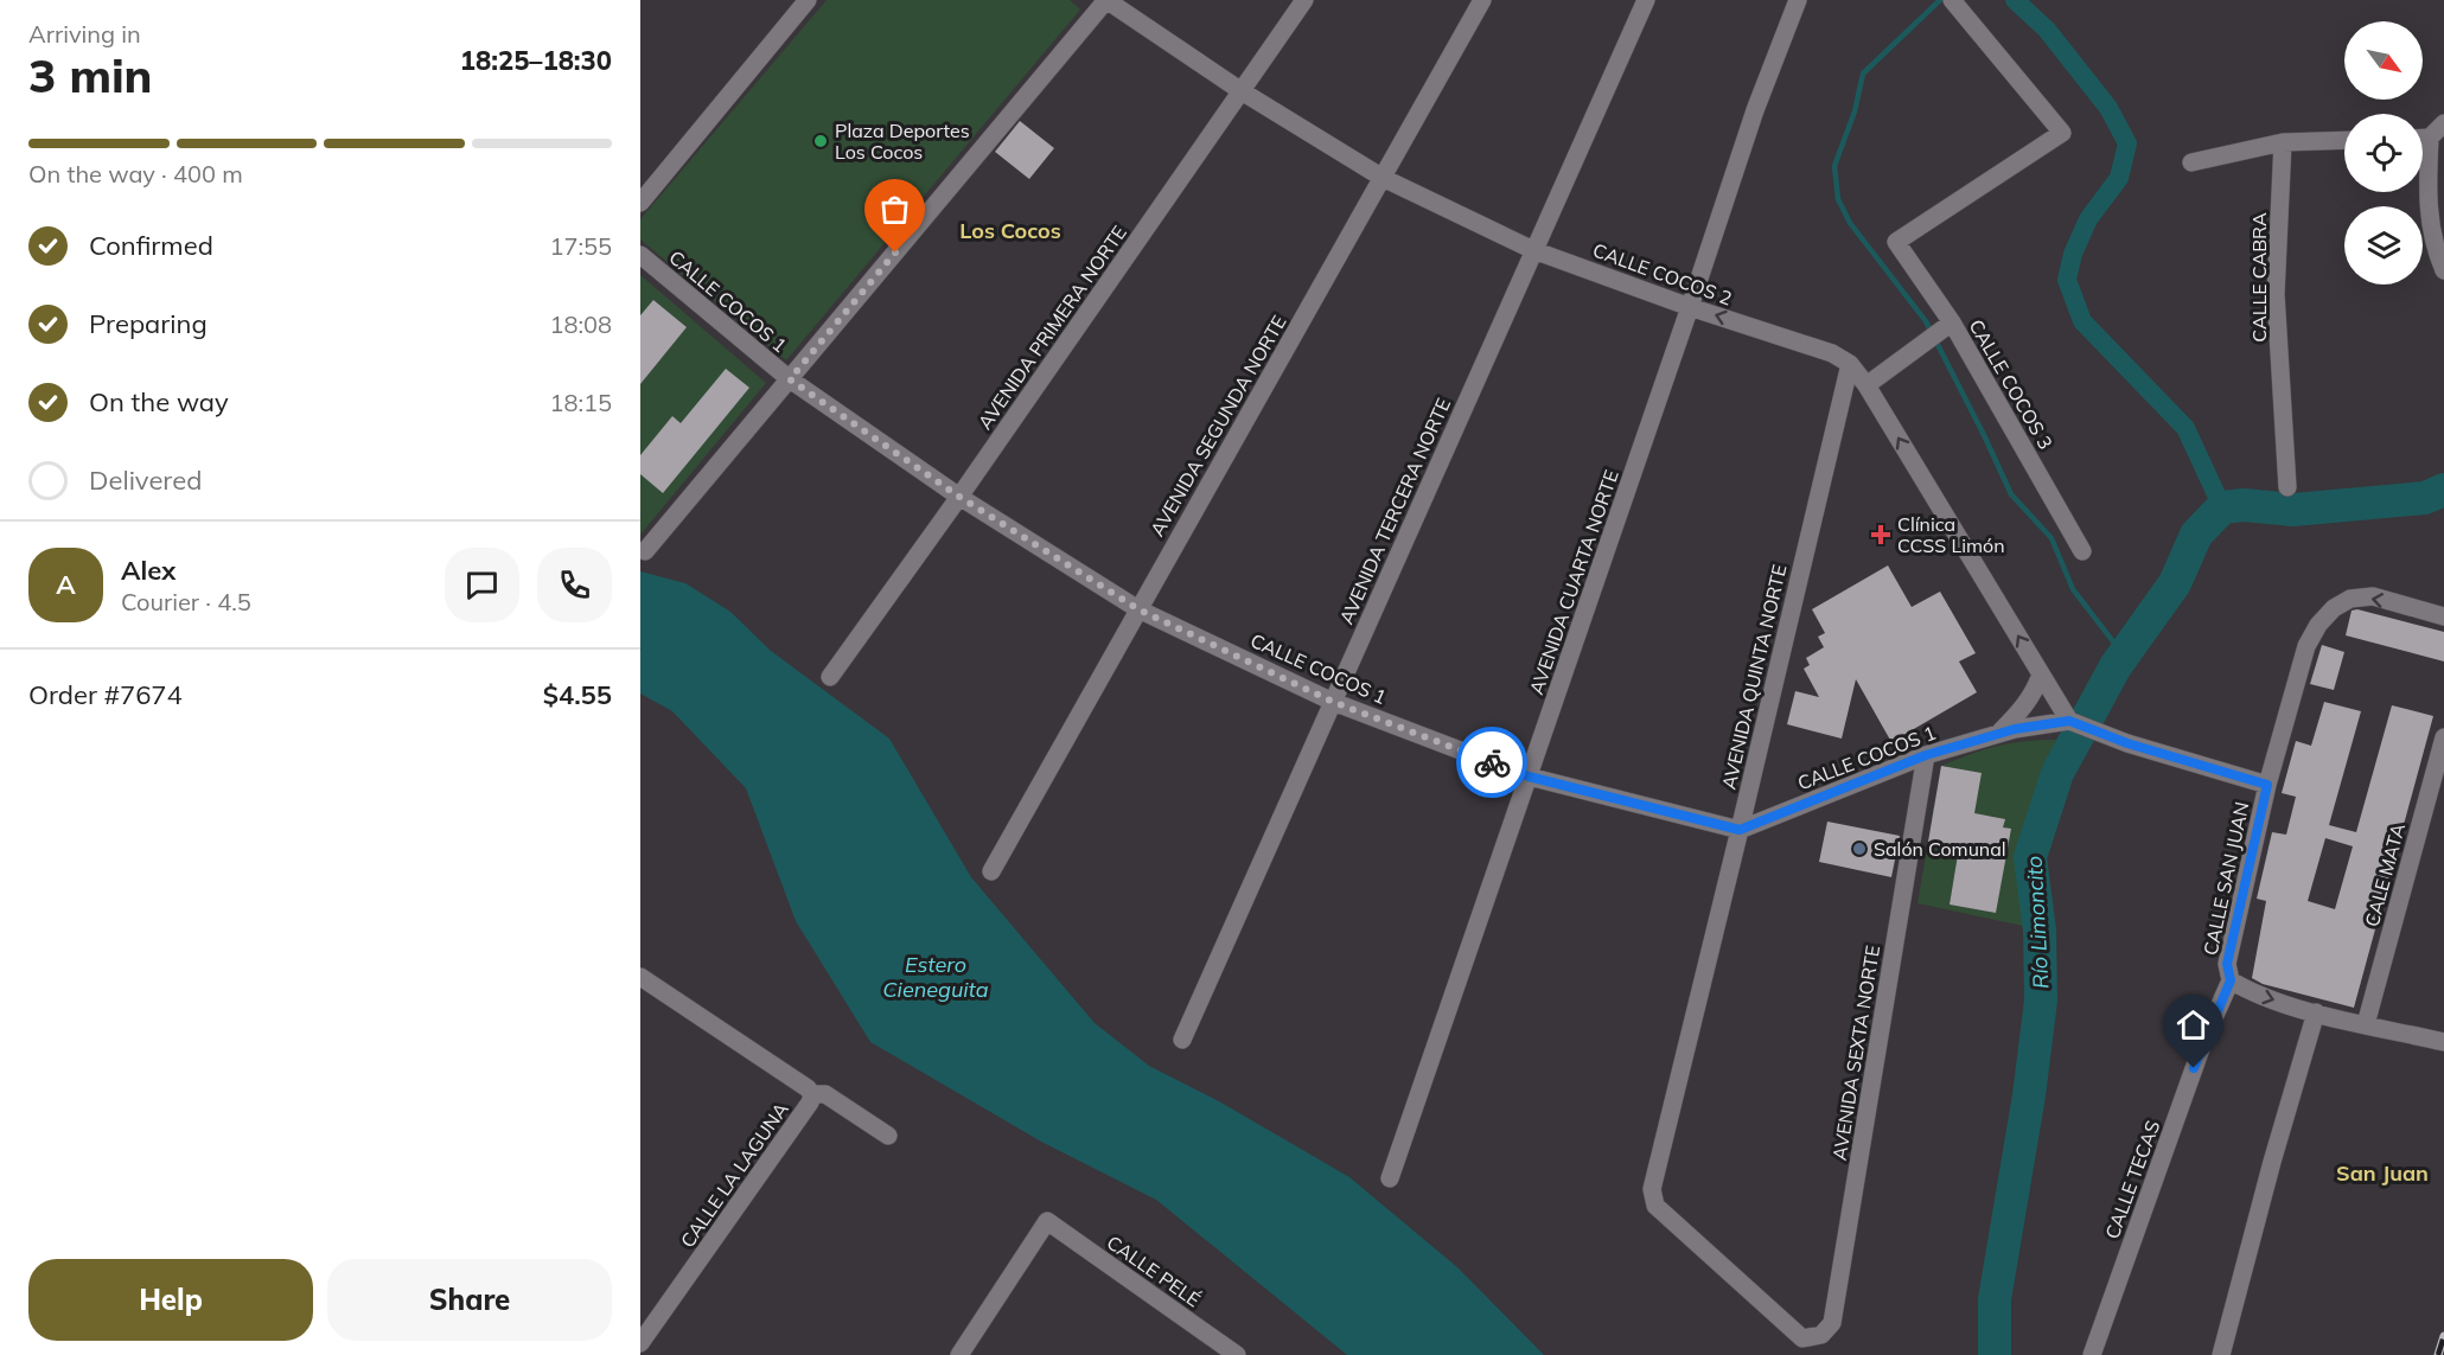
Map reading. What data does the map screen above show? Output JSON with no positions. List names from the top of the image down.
{
  "streets": {
    "street": [
      "CALLE COCOS 2",
      "CALLE CABRA",
      "CALLE COCOS 1",
      "AVENIDA PRIMERA NORTE",
      "CALLE COCOS 3",
      "AVENIDA SEGUNDA NORTE",
      "AVENIDA TERCERA NORTE",
      "AVENIDA CUARTA NORTE",
      "AVENIDA QUINTA NORTE",
      "CALE MATA",
      "CALLE SAN JUAN",
      "AVENIDA SEXTA NORTE",
      "CALLE LA LAGUNA",
      "CALLE TECAS",
      "CALLE PELÉ"
    ]
  },
  "crossings": [
    ["CALLE COCOS 2", "CALLE COCOS 1"],
    ["CALLE COCOS 2", "AVENIDA PRIMERA NORTE"],
    ["CALLE COCOS 2", "AVENIDA SEGUNDA NORTE"],
    ["CALLE COCOS 2", "AVENIDA TERCERA NORTE"],
    ["CALLE COCOS 2", "AVENIDA CUARTA NORTE"],
    ["CALLE COCOS 2", "AVENIDA QUINTA NORTE"],
    ["CALLE COCOS 1", "AVENIDA PRIMERA NORTE"],
    ["CALLE COCOS 1", "AVENIDA SEGUNDA NORTE"],
    ["CALLE COCOS 1", "AVENIDA TERCERA NORTE"],
    ["CALLE COCOS 1", "AVENIDA CUARTA NORTE"],
    ["CALLE COCOS 1", "AVENIDA QUINTA NORTE"],
    ["CALLE COCOS 1", "AVENIDA SEXTA NORTE"],
    ["AVENIDA QUINTA NORTE", "AVENIDA SEXTA NORTE"],
    ["CALE MATA", "CALLE SAN JUAN"],
    ["CALLE SAN JUAN", "CALLE TECAS"]
  ],
  "one_way": ["CALLE COCOS 2"],
  "districts": ["Los Cocos", "San Juan"],
  "water": ["Río Limoncito", "Estero Cieneguita"],
  "places": {
    "other": ["Plaza Deportes Los Cocos", "Salón Comunal"],
    "health": ["Clínica CCSS Limón"]
  },
  "north": "bottom right",
  "page": {
    "heading": ["3 min", "Arriving in", "18:25–18:30"],
    "panel": [
      "Alex",
      "Courier · 4.5",
      "Order #7674",
      "$4.55"
    ],
    "bar": "On the way · 400 m",
    "list": [
      ["Confirmed", "17:55"],
      ["Preparing", "18:08"],
      ["On the way", "18:15"],
      "Delivered"
    ],
    "round": "A",
    "buttons": ["Help", "Share"]
  }
}
